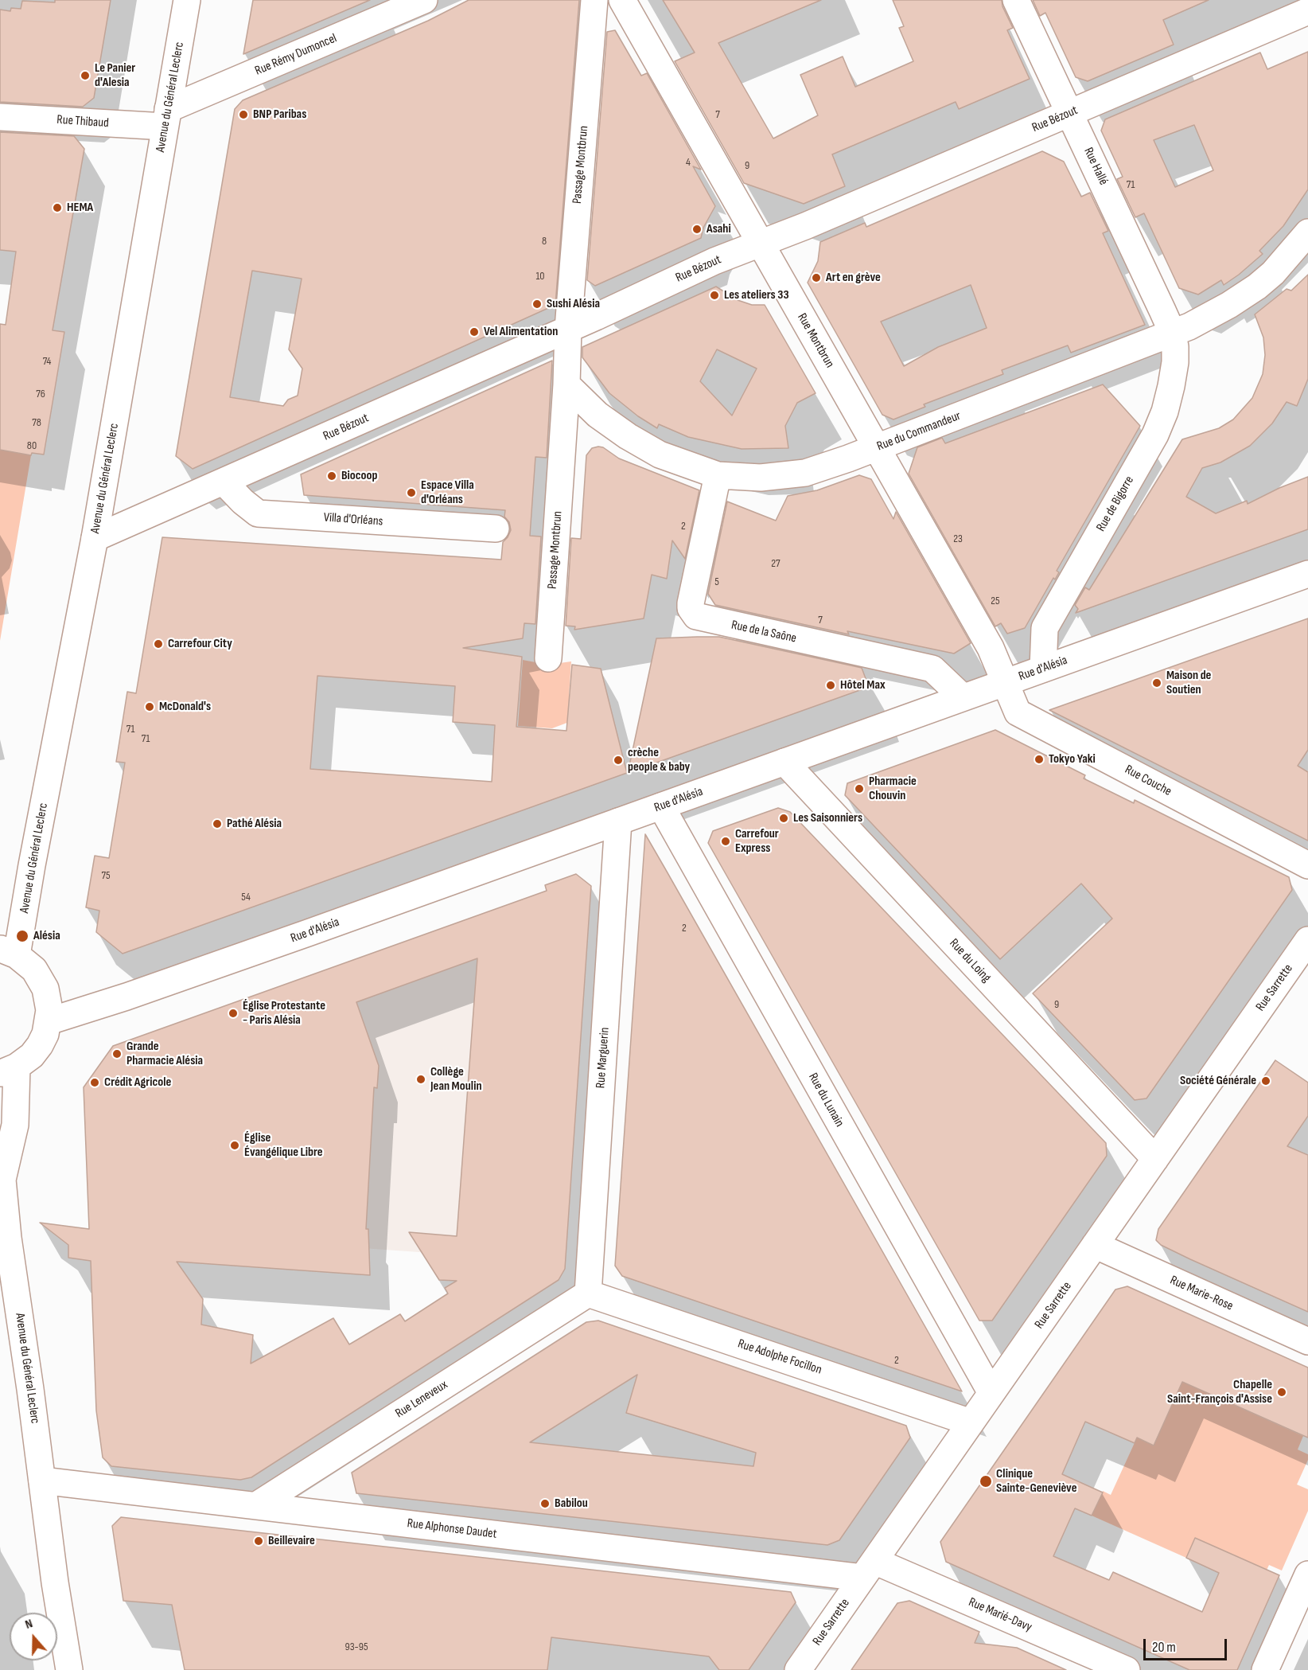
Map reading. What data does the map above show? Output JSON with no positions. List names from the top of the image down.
{
  "streets": {
    "street": [
      "Rue Rémy Dumoncel",
      "Avenue du Général Leclerc",
      "Rue Bézout",
      "Rue Thibaud",
      "Passage Montbrun",
      "Rue Hallé",
      "Rue Montbrun",
      "Rue du Commandeur",
      "Rue de Bigorre",
      "Villa d'Orléans",
      "Rue de la Saône",
      "Rue d'Alésia",
      "Rue Couche",
      "Rue du Loing",
      "Rue Sarrette",
      "Rue Marguerin",
      "Rue du Lunain",
      "Rue Marie-Rose",
      "Rue Adolphe Focillon",
      "Rue Leneveux",
      "Rue Alphonse Daudet",
      "Rue Marié-Davy"
    ]
  },
  "crossings": [
    ["Rue Rémy Dumoncel", "Avenue du Général Leclerc"],
    ["Rue Rémy Dumoncel", "Rue Thibaud"],
    ["Avenue du Général Leclerc", "Rue Bézout"],
    ["Avenue du Général Leclerc", "Rue Thibaud"],
    ["Avenue du Général Leclerc", "Rue Alphonse Daudet"],
    ["Rue Bézout", "Passage Montbrun"],
    ["Rue Bézout", "Rue Hallé"],
    ["Rue Bézout", "Rue Montbrun"],
    ["Rue Bézout", "Villa d'Orléans"],
    ["Passage Montbrun", "Rue du Commandeur"],
    ["Rue Hallé", "Rue du Commandeur"],
    ["Rue Hallé", "Rue de Bigorre"],
    ["Rue Montbrun", "Rue du Commandeur"],
    ["Rue Montbrun", "Rue d'Alésia"],
    ["Rue Montbrun", "Rue Couche"],
    ["Rue du Commandeur", "Rue de Bigorre"],
    ["Rue du Commandeur", "Rue de la Saône"],
    ["Rue de Bigorre", "Rue d'Alésia"],
    ["Rue de la Saône", "Rue d'Alésia"],
    ["Rue d'Alésia", "Rue Couche"],
    ["Rue d'Alésia", "Rue du Loing"],
    ["Rue d'Alésia", "Rue Marguerin"],
    ["Rue d'Alésia", "Rue du Lunain"],
    ["Rue du Loing", "Rue Sarrette"],
    ["Rue Sarrette", "Rue du Lunain"],
    ["Rue Sarrette", "Rue Marie-Rose"],
    ["Rue Sarrette", "Rue Adolphe Focillon"],
    ["Rue Sarrette", "Rue Alphonse Daudet"],
    ["Rue Sarrette", "Rue Marié-Davy"],
    ["Rue Marguerin", "Rue Adolphe Focillon"],
    ["Rue Marguerin", "Rue Leneveux"],
    ["Rue Adolphe Focillon", "Rue Leneveux"],
    ["Rue Leneveux", "Rue Alphonse Daudet"],
    ["Rue Alphonse Daudet", "Rue Marié-Davy"]
  ],
  "places": [
    "Le Panier d'Alesia",
    "BNP Paribas",
    "HEMA",
    "Asahi",
    "Art en grève",
    "Les ateliers 33",
    "Sushi Alésia",
    "Vel Alimentation",
    "Biocoop",
    "Espace Villa d'Orléans",
    "Carrefour City",
    "Maison de Soutien",
    "Hôtel Max",
    "McDonald's",
    "Tokyo Yaki",
    "crèche people & baby",
    "Pharmacie Chouvin",
    "Les Saisonniers",
    "Pathé Alésia",
    "Carrefour Express",
    "Alésia",
    "Église Protestante - Paris Alésia",
    "Grande Pharmacie Alésia",
    "Collège Jean Moulin",
    "Société Générale",
    "Crédit Agricole",
    "Église Évangélique Libre",
    "Chapelle Saint-François d'Assise",
    "Clinique Sainte-Geneviève",
    "Babilou",
    "Beillevaire"
  ],
  "house_numbers": [
    "7",
    "4",
    "9",
    "71",
    "8",
    "10",
    "74",
    "76",
    "78",
    "80",
    "2",
    "23",
    "27",
    "5",
    "25",
    "7",
    "71",
    "71",
    "75",
    "54",
    "2",
    "9",
    "2",
    "93-95"
  ],
  "scale_bar": "20 m",
  "north": "top"
}
